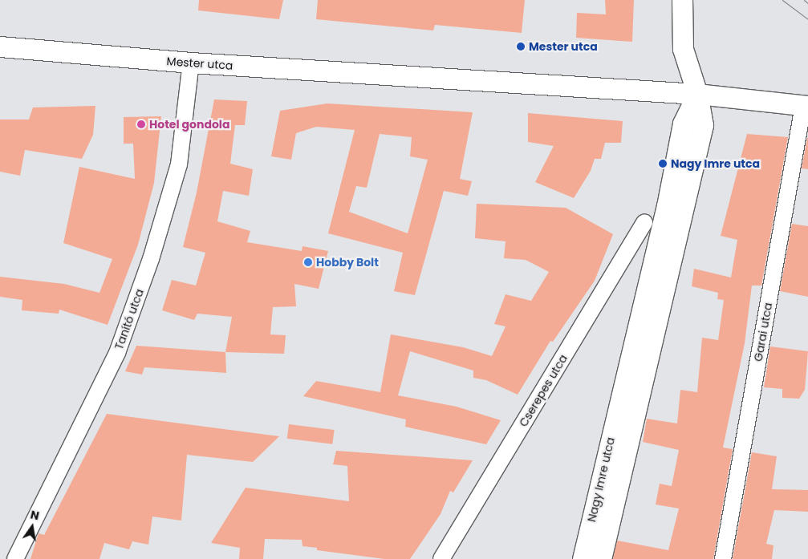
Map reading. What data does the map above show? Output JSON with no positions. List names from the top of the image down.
{
  "streets": {
    "street": [
      "Mester utca",
      "Tanító utca",
      "Garai utca",
      "Cserepes utca",
      "Nagy Imre utca"
    ]
  },
  "crossings": [
    ["Mester utca", "Tanító utca"],
    ["Mester utca", "Garai utca"],
    ["Mester utca", "Nagy Imre utca"]
  ],
  "places": [
    "Mester utca",
    "Hotel gondola",
    "Nagy Imre utca",
    "Hobby Bolt"
  ],
  "north": "top"
}
